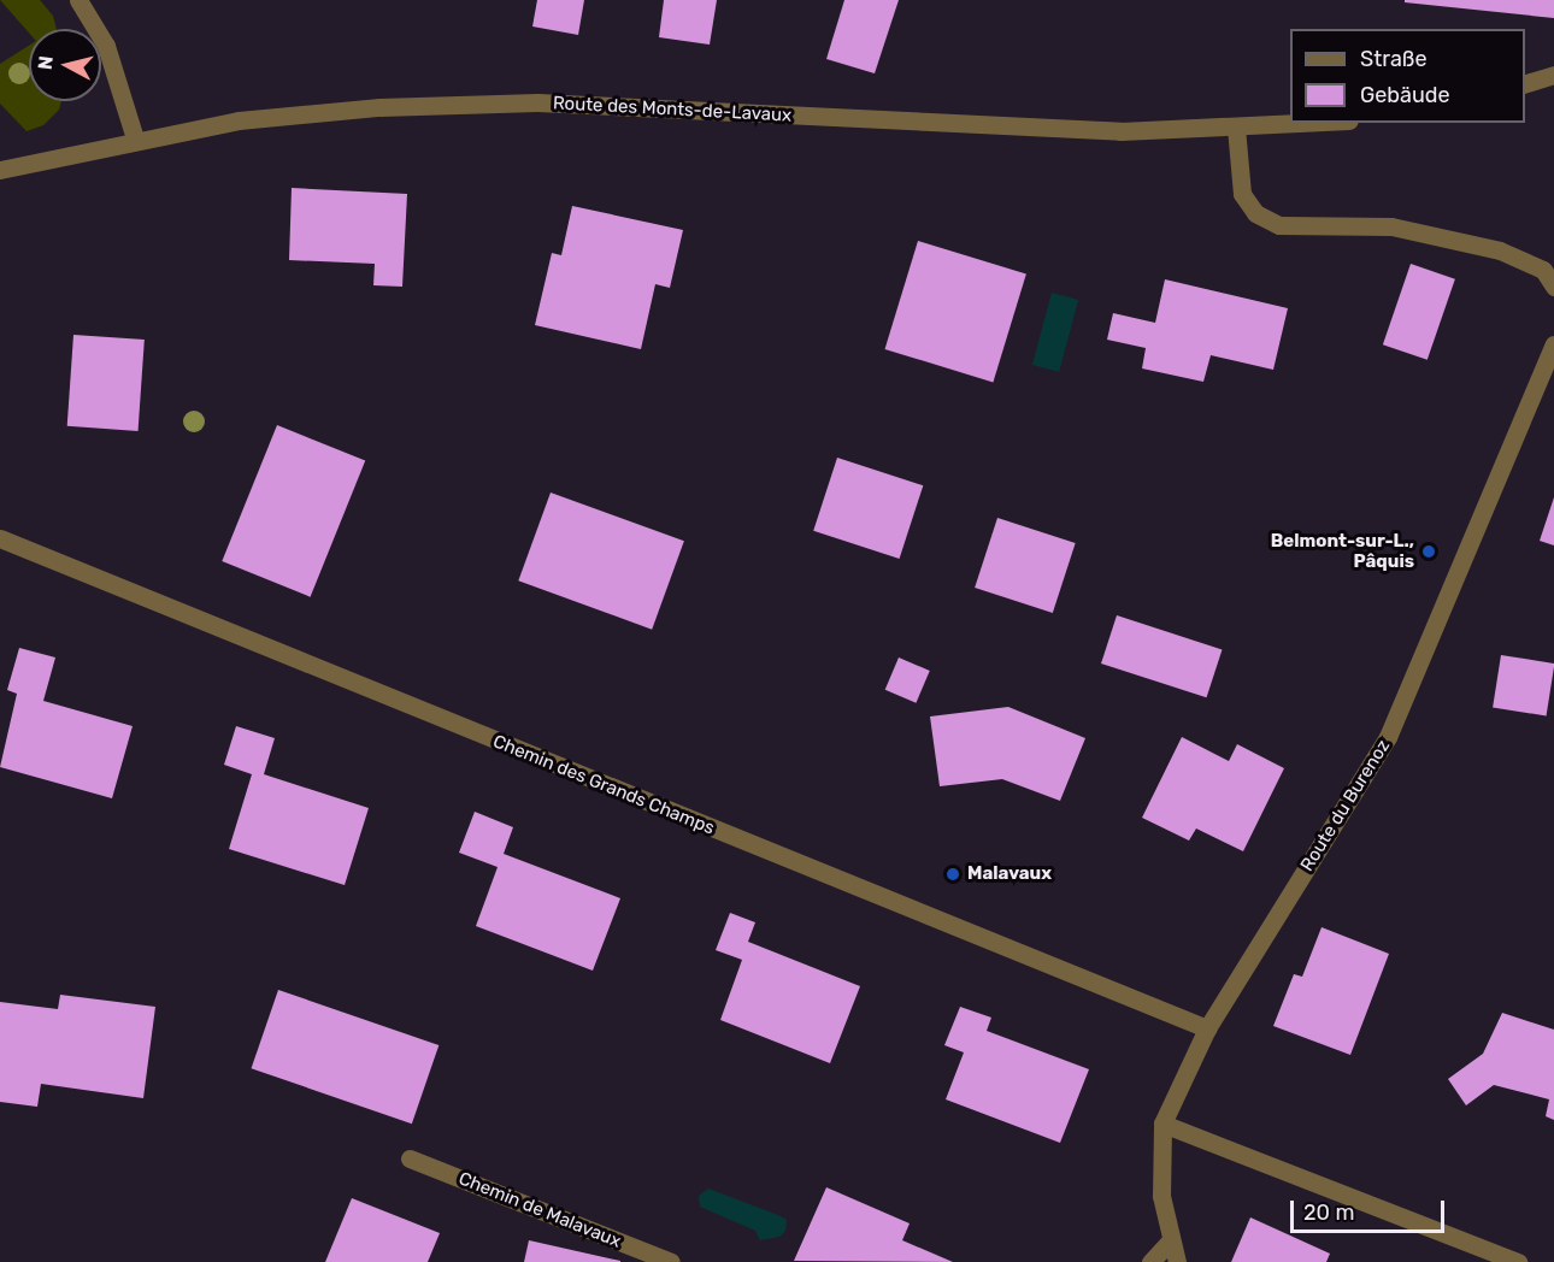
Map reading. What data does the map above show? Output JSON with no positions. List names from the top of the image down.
{
  "streets": {
    "street": [
      "Route des Monts-de-Lavaux",
      "Chemin des Grands Champs",
      "Route du Burenoz",
      "Chemin de Malavaux"
    ]
  },
  "crossings": [
    ["Chemin des Grands Champs", "Route du Burenoz"]
  ],
  "places": ["Belmont-sur-L., Pâquis", "Malavaux"],
  "legend": ["Straße", "Gebäude"],
  "scale_bar": "20 m",
  "north": "left"
}
